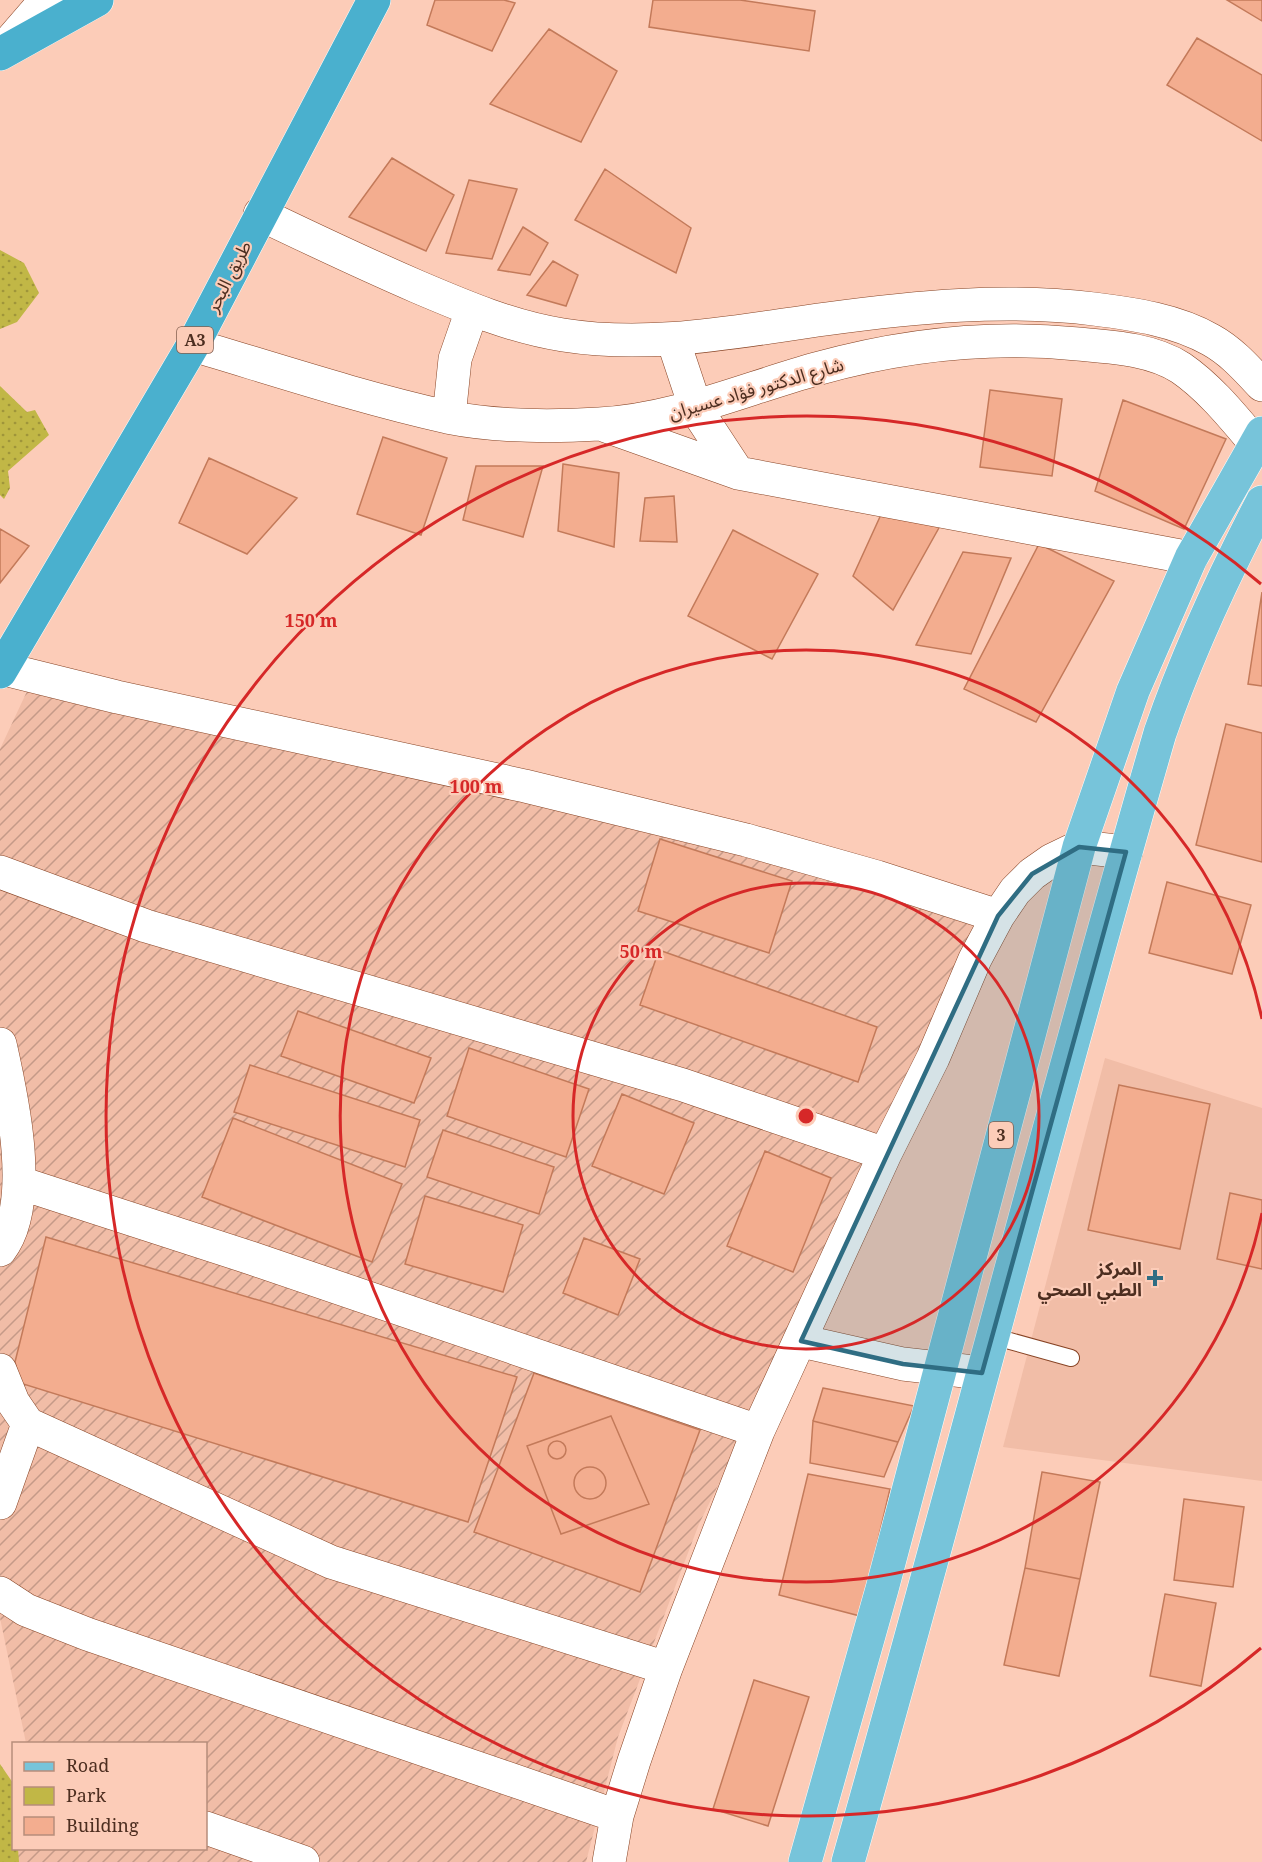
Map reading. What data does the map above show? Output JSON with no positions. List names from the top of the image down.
{
  "streets": {
    "highway": ["طريق البحر", "A3"],
    "main road": ["3"],
    "street": ["شارع الدكتور فؤاد عسيران"]
  },
  "crossings": [
    ["طريق البحر", "شارع الدكتور فؤاد عسيران"],
    ["شارع الدكتور فؤاد عسيران", "3"]
  ],
  "places": {
    "health": ["المركز الطبي الصحي"]
  },
  "legend": ["Road", "Park", "Building"],
  "rings": ["150 m", "100 m", "50 m"]
}
